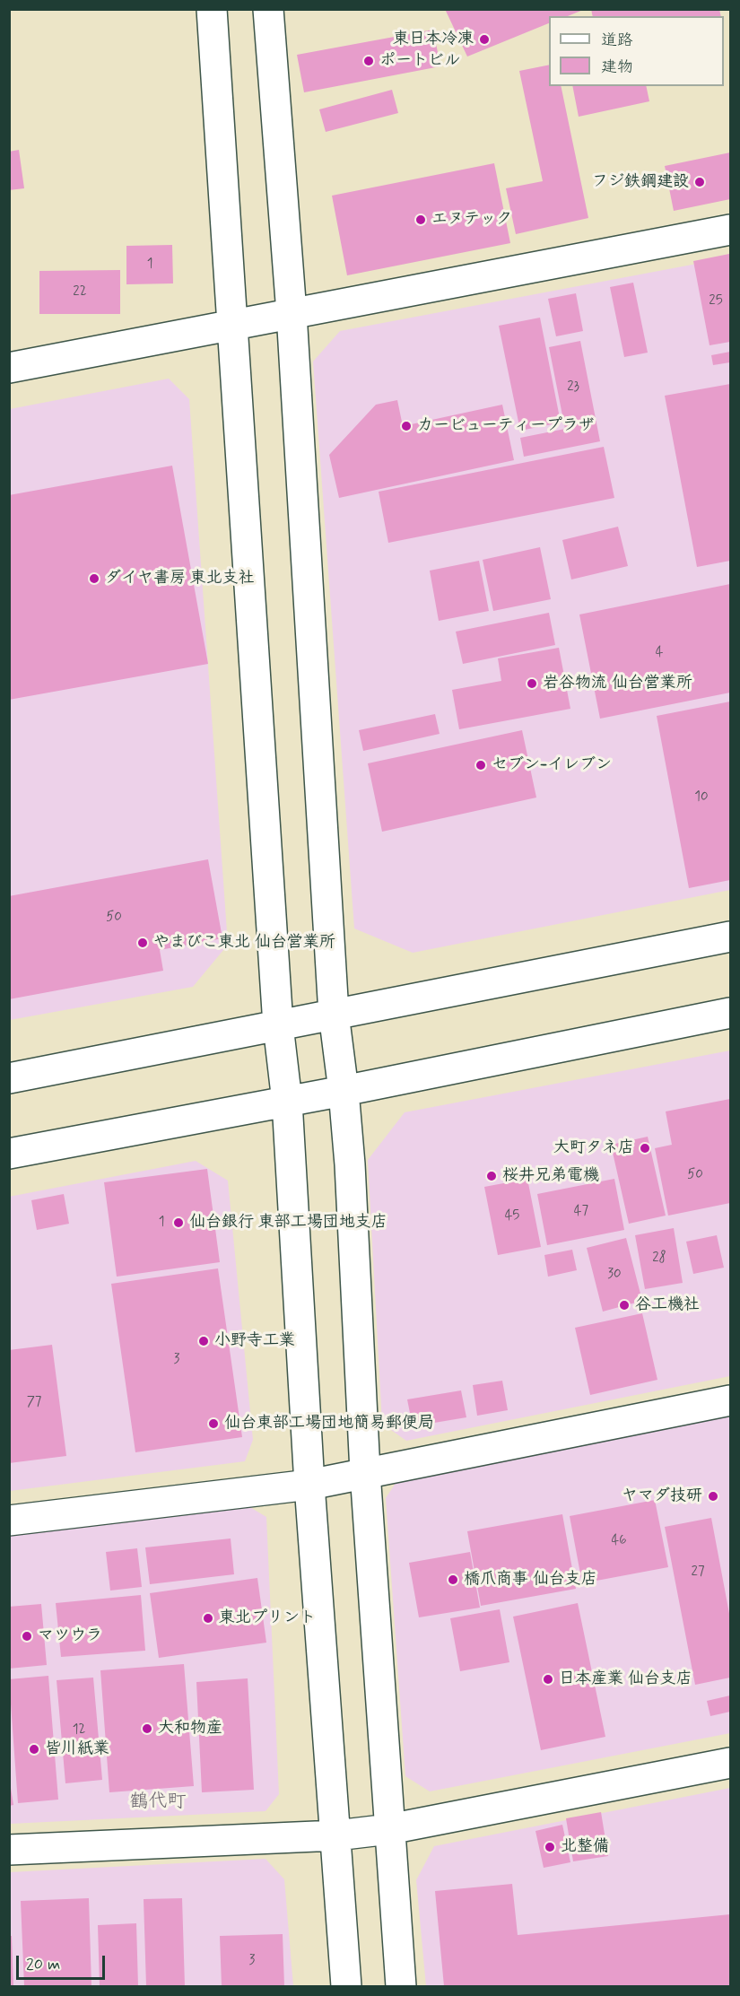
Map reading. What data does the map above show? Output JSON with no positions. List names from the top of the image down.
{
  "districts": ["鶴代町"],
  "places": [
    "東日本冷凍",
    "ポートビル",
    "フジ鉄鋼建設",
    "エヌテック",
    "カービューティープラザ",
    "ダイヤ書房 東北支社",
    "岩谷物流 仙台営業所",
    "セブン-イレブン",
    "やまびこ東北 仙台営業所",
    "大町タネ店",
    "桜井兄弟電機",
    "仙台銀行 東部工場団地支店",
    "谷工機社",
    "小野寺工業",
    "仙台東部工場団地簡易郵便局",
    "ヤマダ技研",
    "橋爪商事 仙台支店",
    "東北プリント",
    "マツウラ",
    "日本産業 仙台支店",
    "大和物産",
    "皆川紙業",
    "北整備"
  ],
  "house_numbers": [
    "1",
    "22",
    "25",
    "23",
    "4",
    "10",
    "50",
    "50",
    "47",
    "45",
    "1",
    "28",
    "30",
    "3",
    "77",
    "46",
    "27",
    "12",
    "3"
  ],
  "legend": ["道路", "建物"],
  "scale_bar": "20 m"
}
